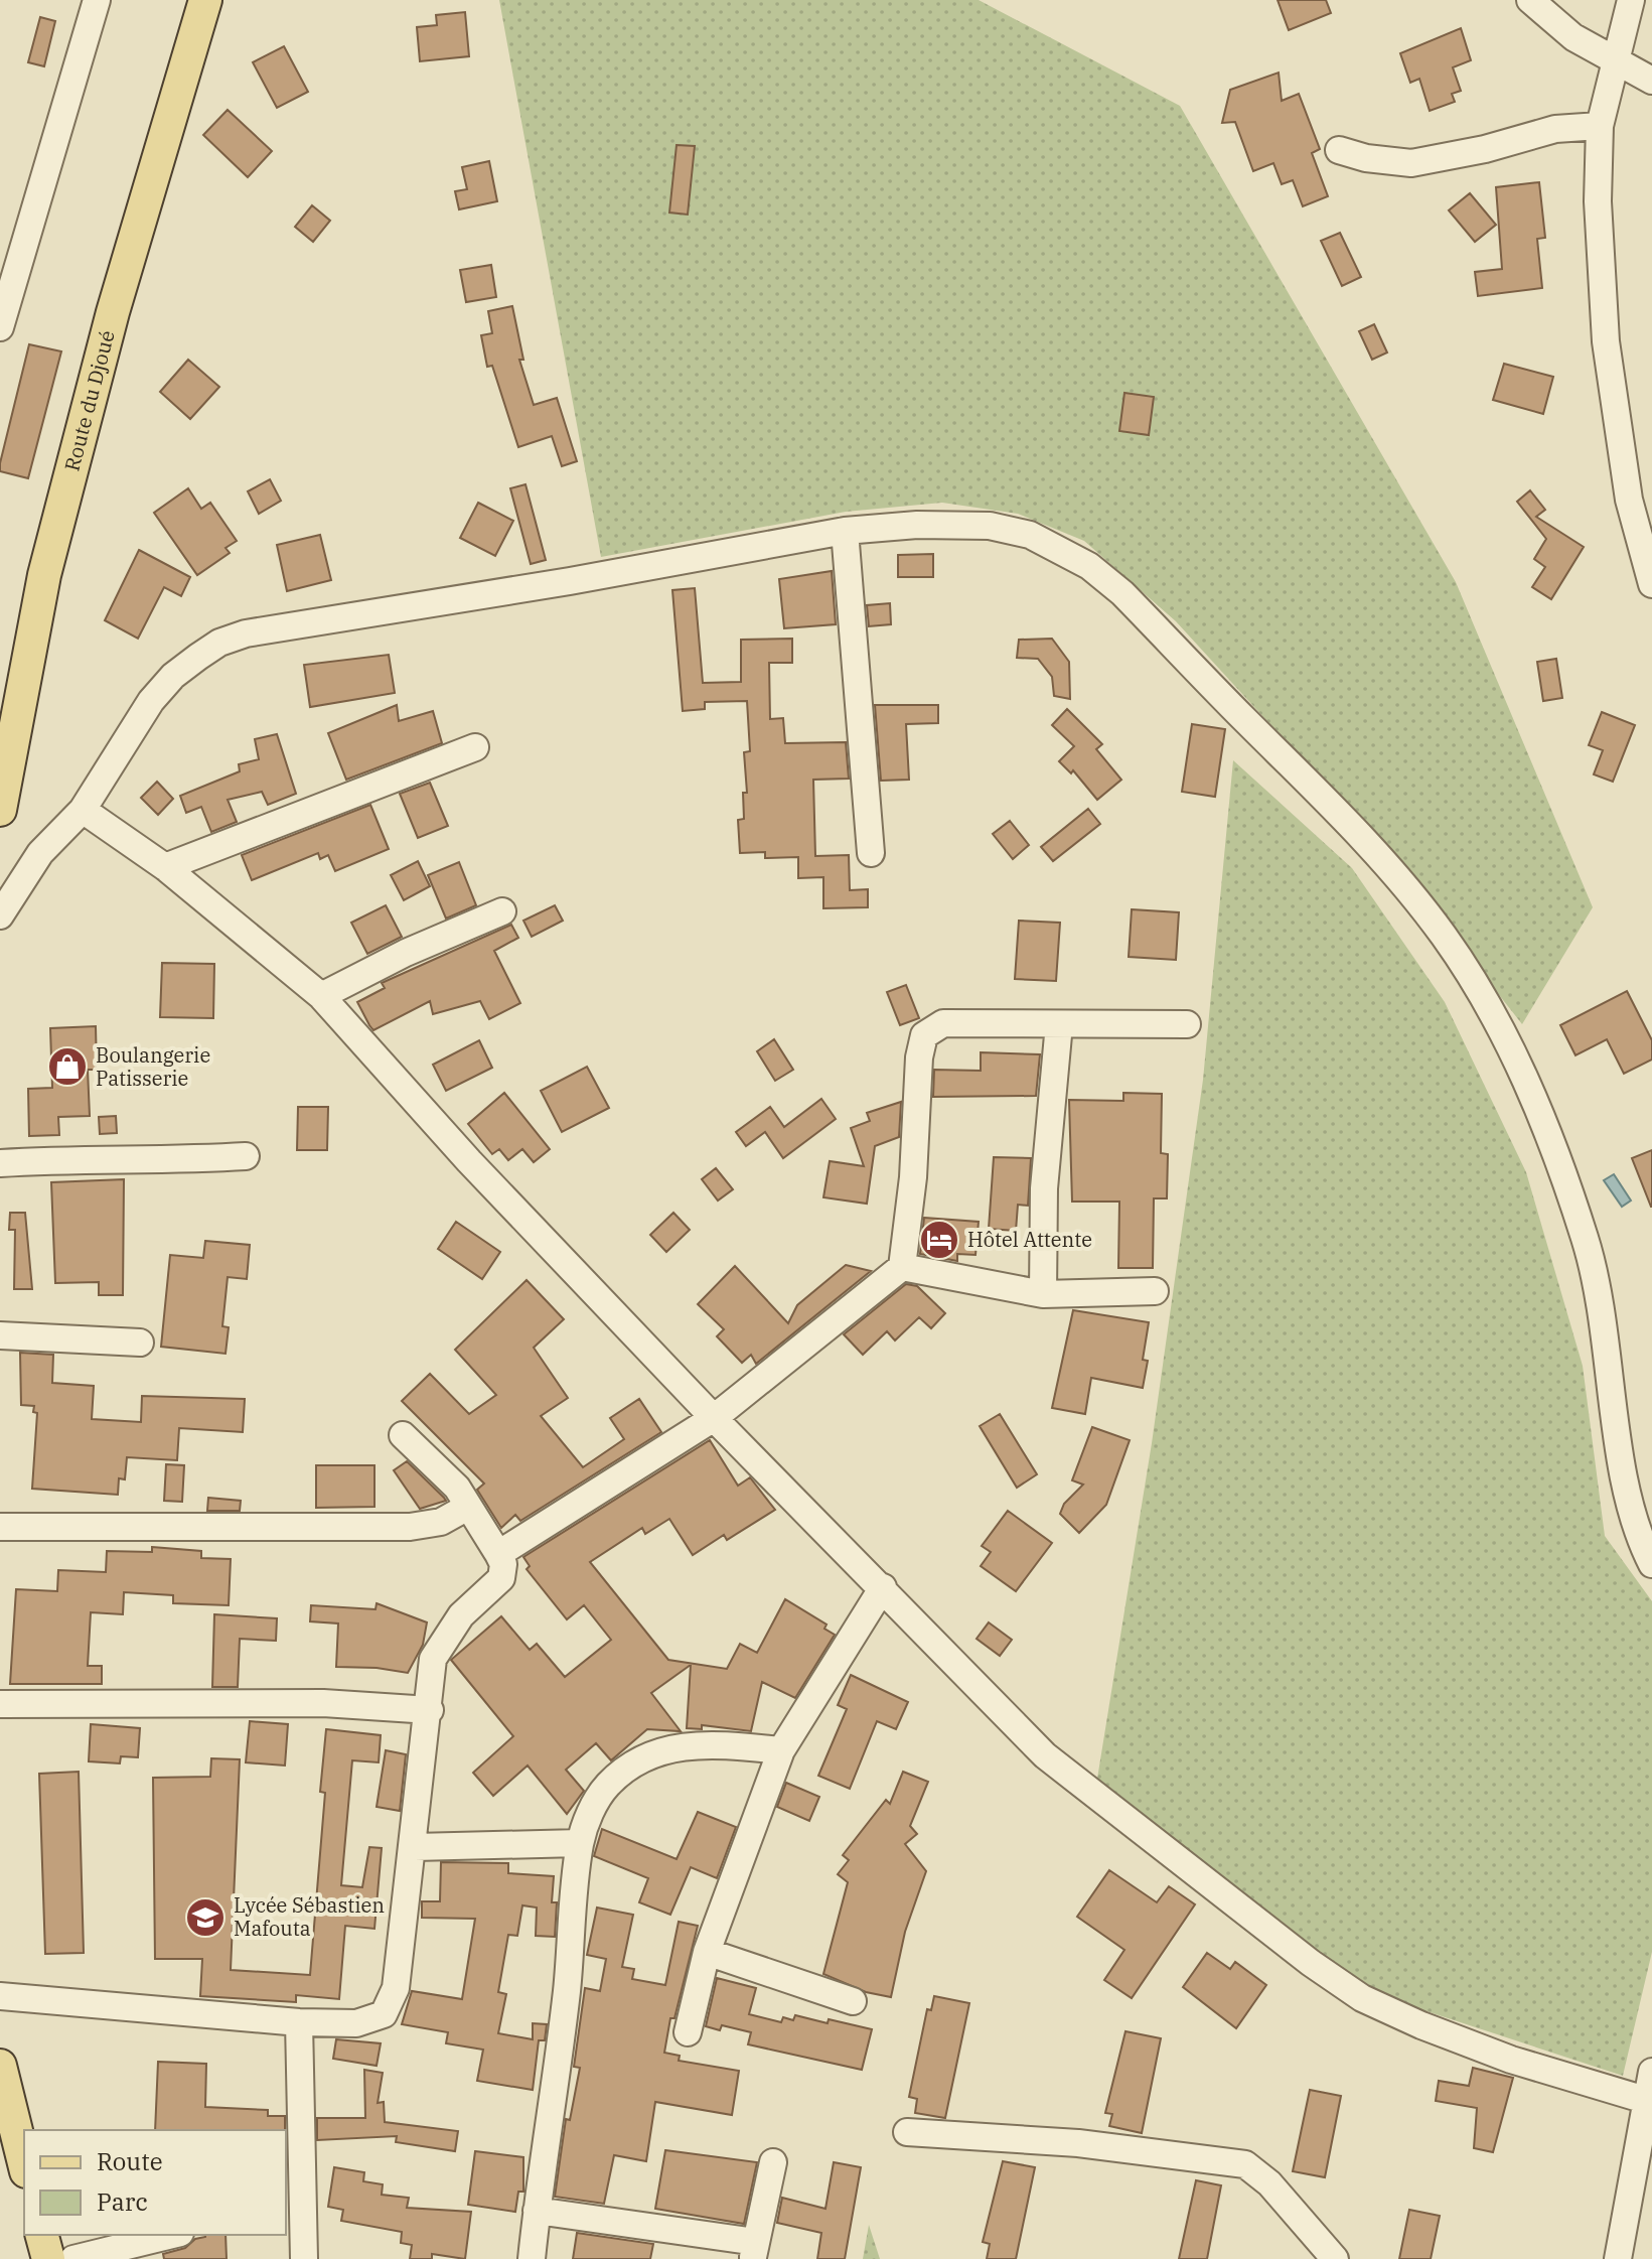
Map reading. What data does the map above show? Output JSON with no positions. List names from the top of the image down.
{
  "streets": {
    "main road": ["Route du Djoué"]
  },
  "places": {
    "shop": ["Boulangerie Patisserie"],
    "hotel": ["Hôtel Attente"],
    "school or university": ["Lycée Sébastien Mafouta"]
  },
  "legend": ["Route", "Parc"]
}
